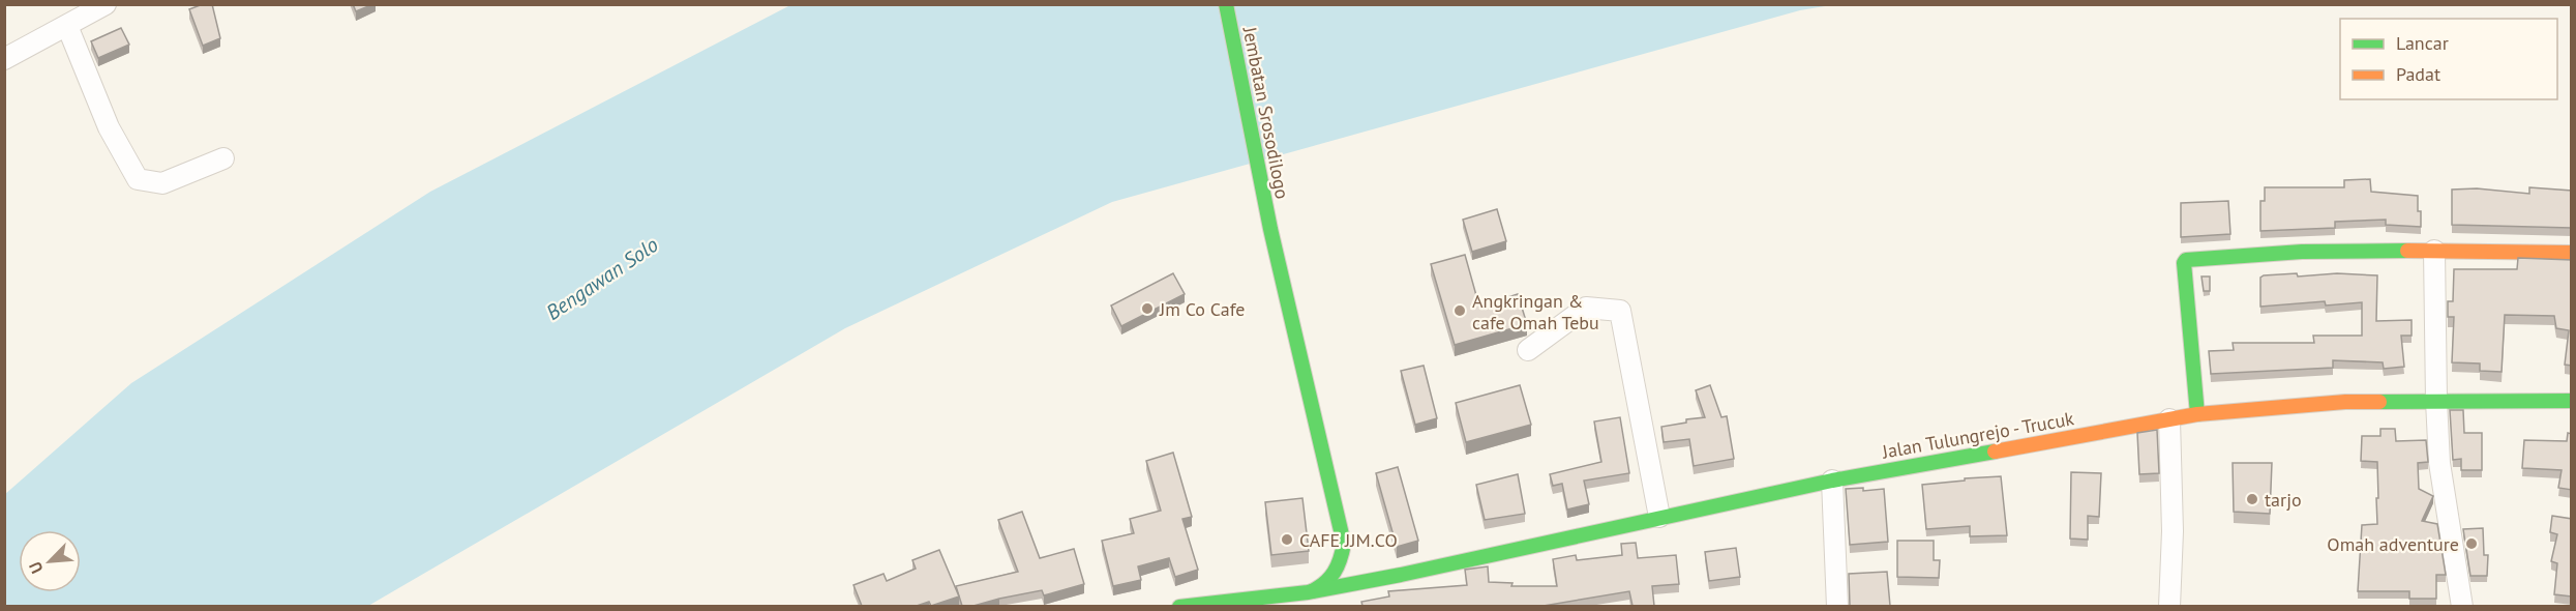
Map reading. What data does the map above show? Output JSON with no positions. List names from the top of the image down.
{
  "streets": {
    "street": ["Jembatan Srosodilogo", "Jalan Tulungrejo - Trucuk"]
  },
  "water": ["Bengawan Solo"],
  "places": [
    "Jm Co Cafe",
    "Angkringan & cafe Omah Tebu",
    "tarjo",
    "CAFE JJM.CO",
    "Omah adventure"
  ],
  "legend": ["Lancar", "Padat"],
  "north": "bottom left"
}
